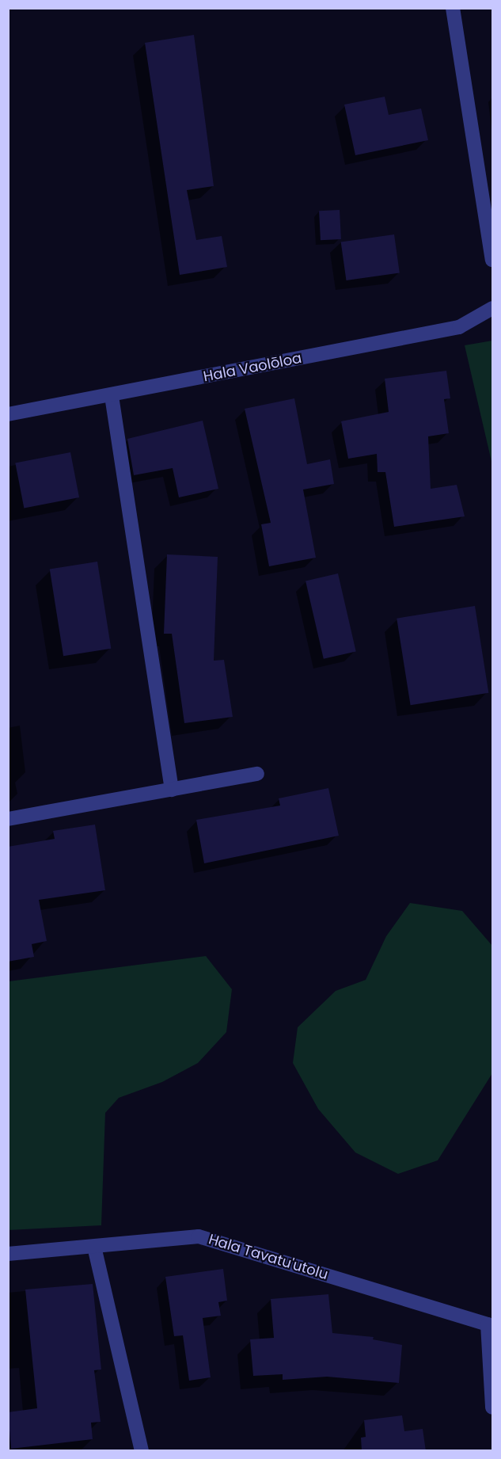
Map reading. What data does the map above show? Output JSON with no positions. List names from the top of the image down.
{
  "streets": {
    "street": ["Hala Vaolōloa", "Hala Tavatu'utolu"]
  }
}
